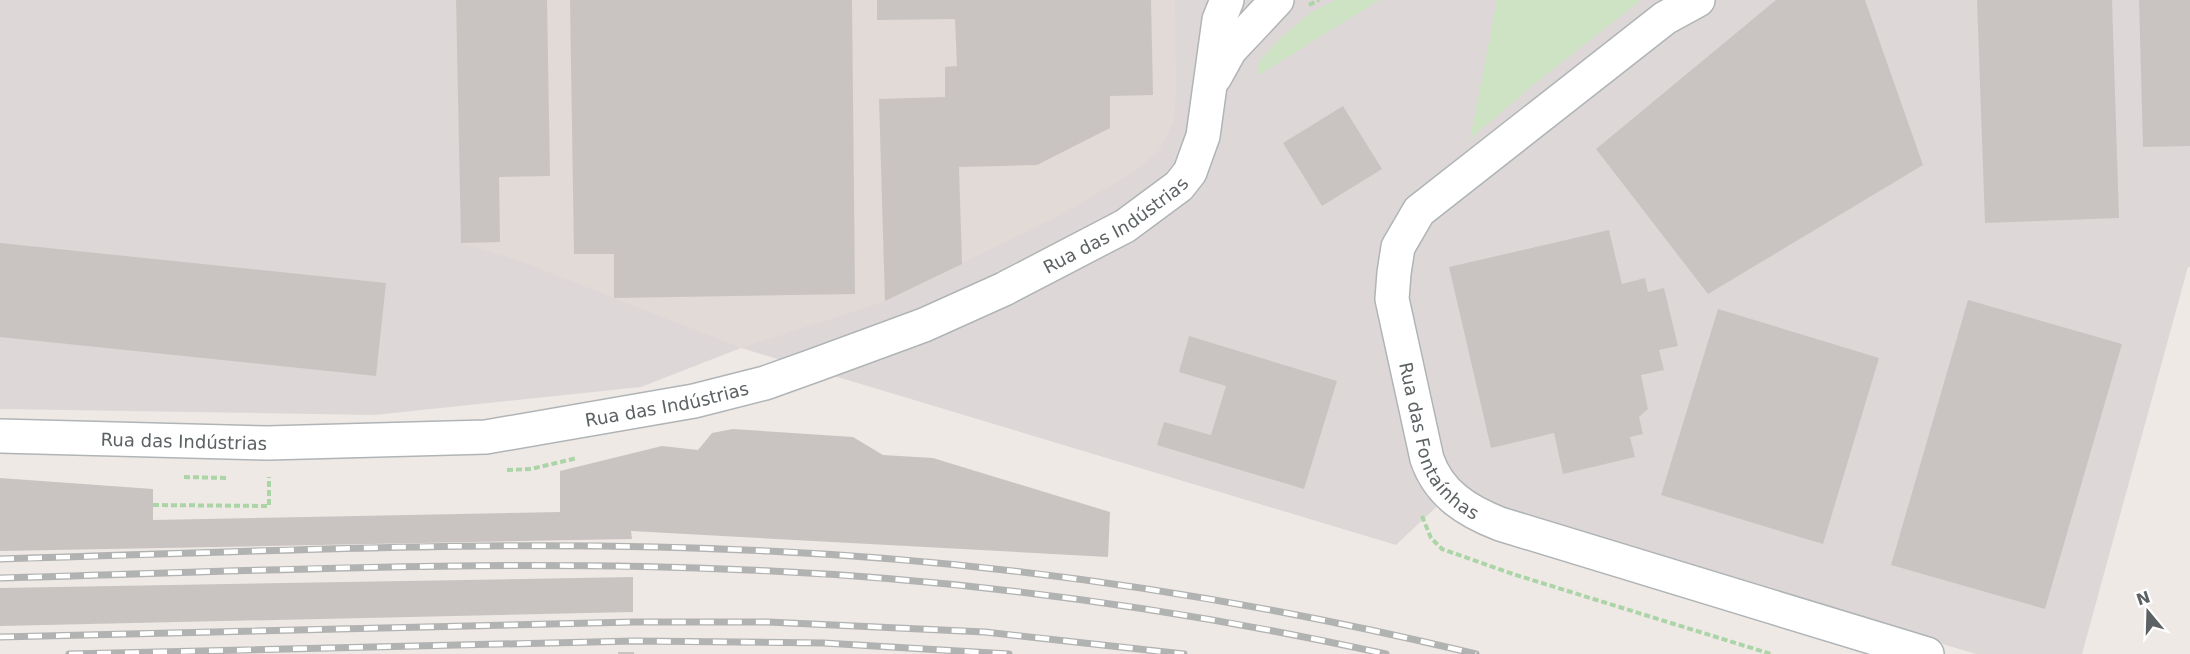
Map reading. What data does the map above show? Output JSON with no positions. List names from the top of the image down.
{
  "streets": {
    "street": ["Rua das Indústrias", "Rua das Fontaínhas"]
  },
  "north": "top"
}
